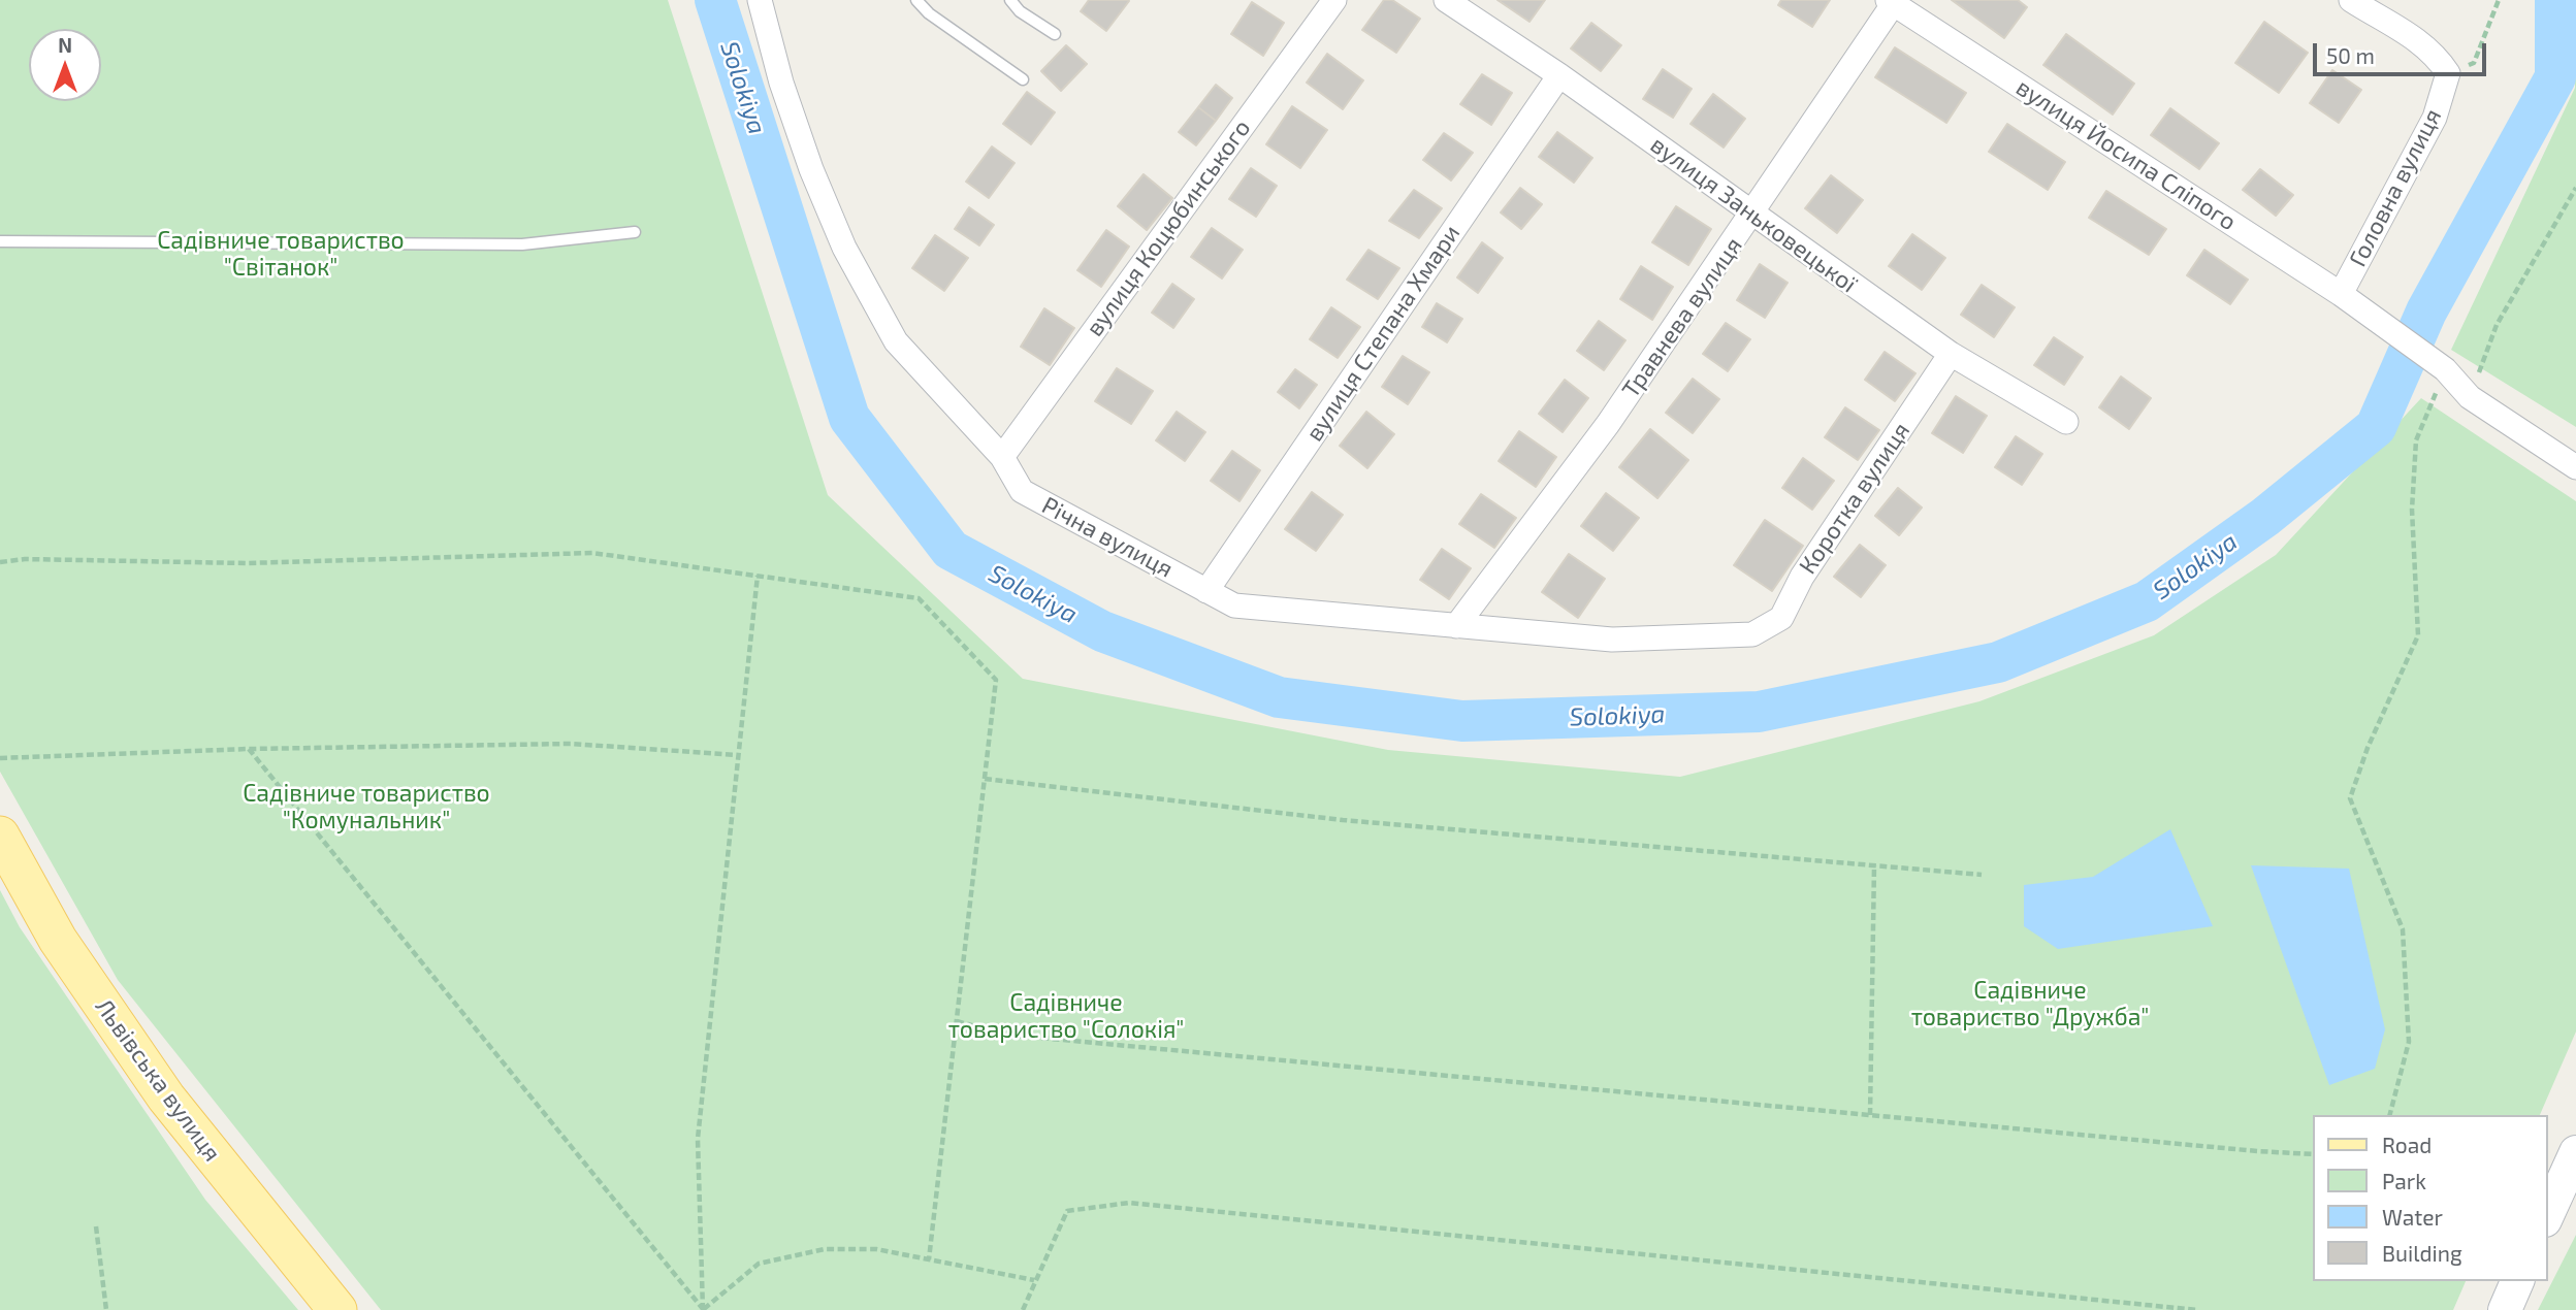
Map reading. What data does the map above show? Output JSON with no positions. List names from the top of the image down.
{
  "streets": {
    "main road": ["Львівська вулиця"],
    "street": [
      "вулиця Йосипа Сліпого",
      "Головна вулиця",
      "вулиця Заньковецької",
      "вулиця Коцюбинського",
      "Травнева вулиця",
      "вулиця Степана Хмари",
      "Коротка вулиця",
      "Річна вулиця"
    ]
  },
  "crossings": [
    ["вулиця Йосипа Сліпого", "Головна вулиця"],
    ["вулиця Йосипа Сліпого", "Травнева вулиця"],
    ["вулиця Заньковецької", "Травнева вулиця"],
    ["вулиця Заньковецької", "вулиця Степана Хмари"],
    ["вулиця Заньковецької", "Коротка вулиця"],
    ["вулиця Коцюбинського", "Річна вулиця"],
    ["Травнева вулиця", "Річна вулиця"],
    ["вулиця Степана Хмари", "Річна вулиця"],
    ["Коротка вулиця", "Річна вулиця"]
  ],
  "water": ["Solokiya"],
  "parks": [
    "Садівниче товариство \"Світанок\"",
    "Садівниче товариство \"Комунальник\"",
    "Садівниче товариство \"Дружба\"",
    "Садівниче товариство \"Солокія\""
  ],
  "legend": [
    "Road",
    "Park",
    "Water",
    "Building"
  ],
  "scale_bar": "50 m",
  "north": "top"
}
